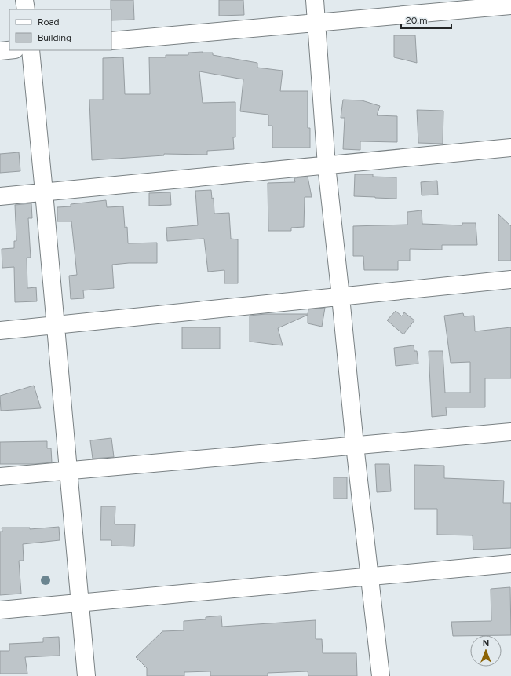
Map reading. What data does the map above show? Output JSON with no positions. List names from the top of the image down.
{
  "legend": ["Road", "Building"],
  "scale_bar": "20 m",
  "north": "top"
}
